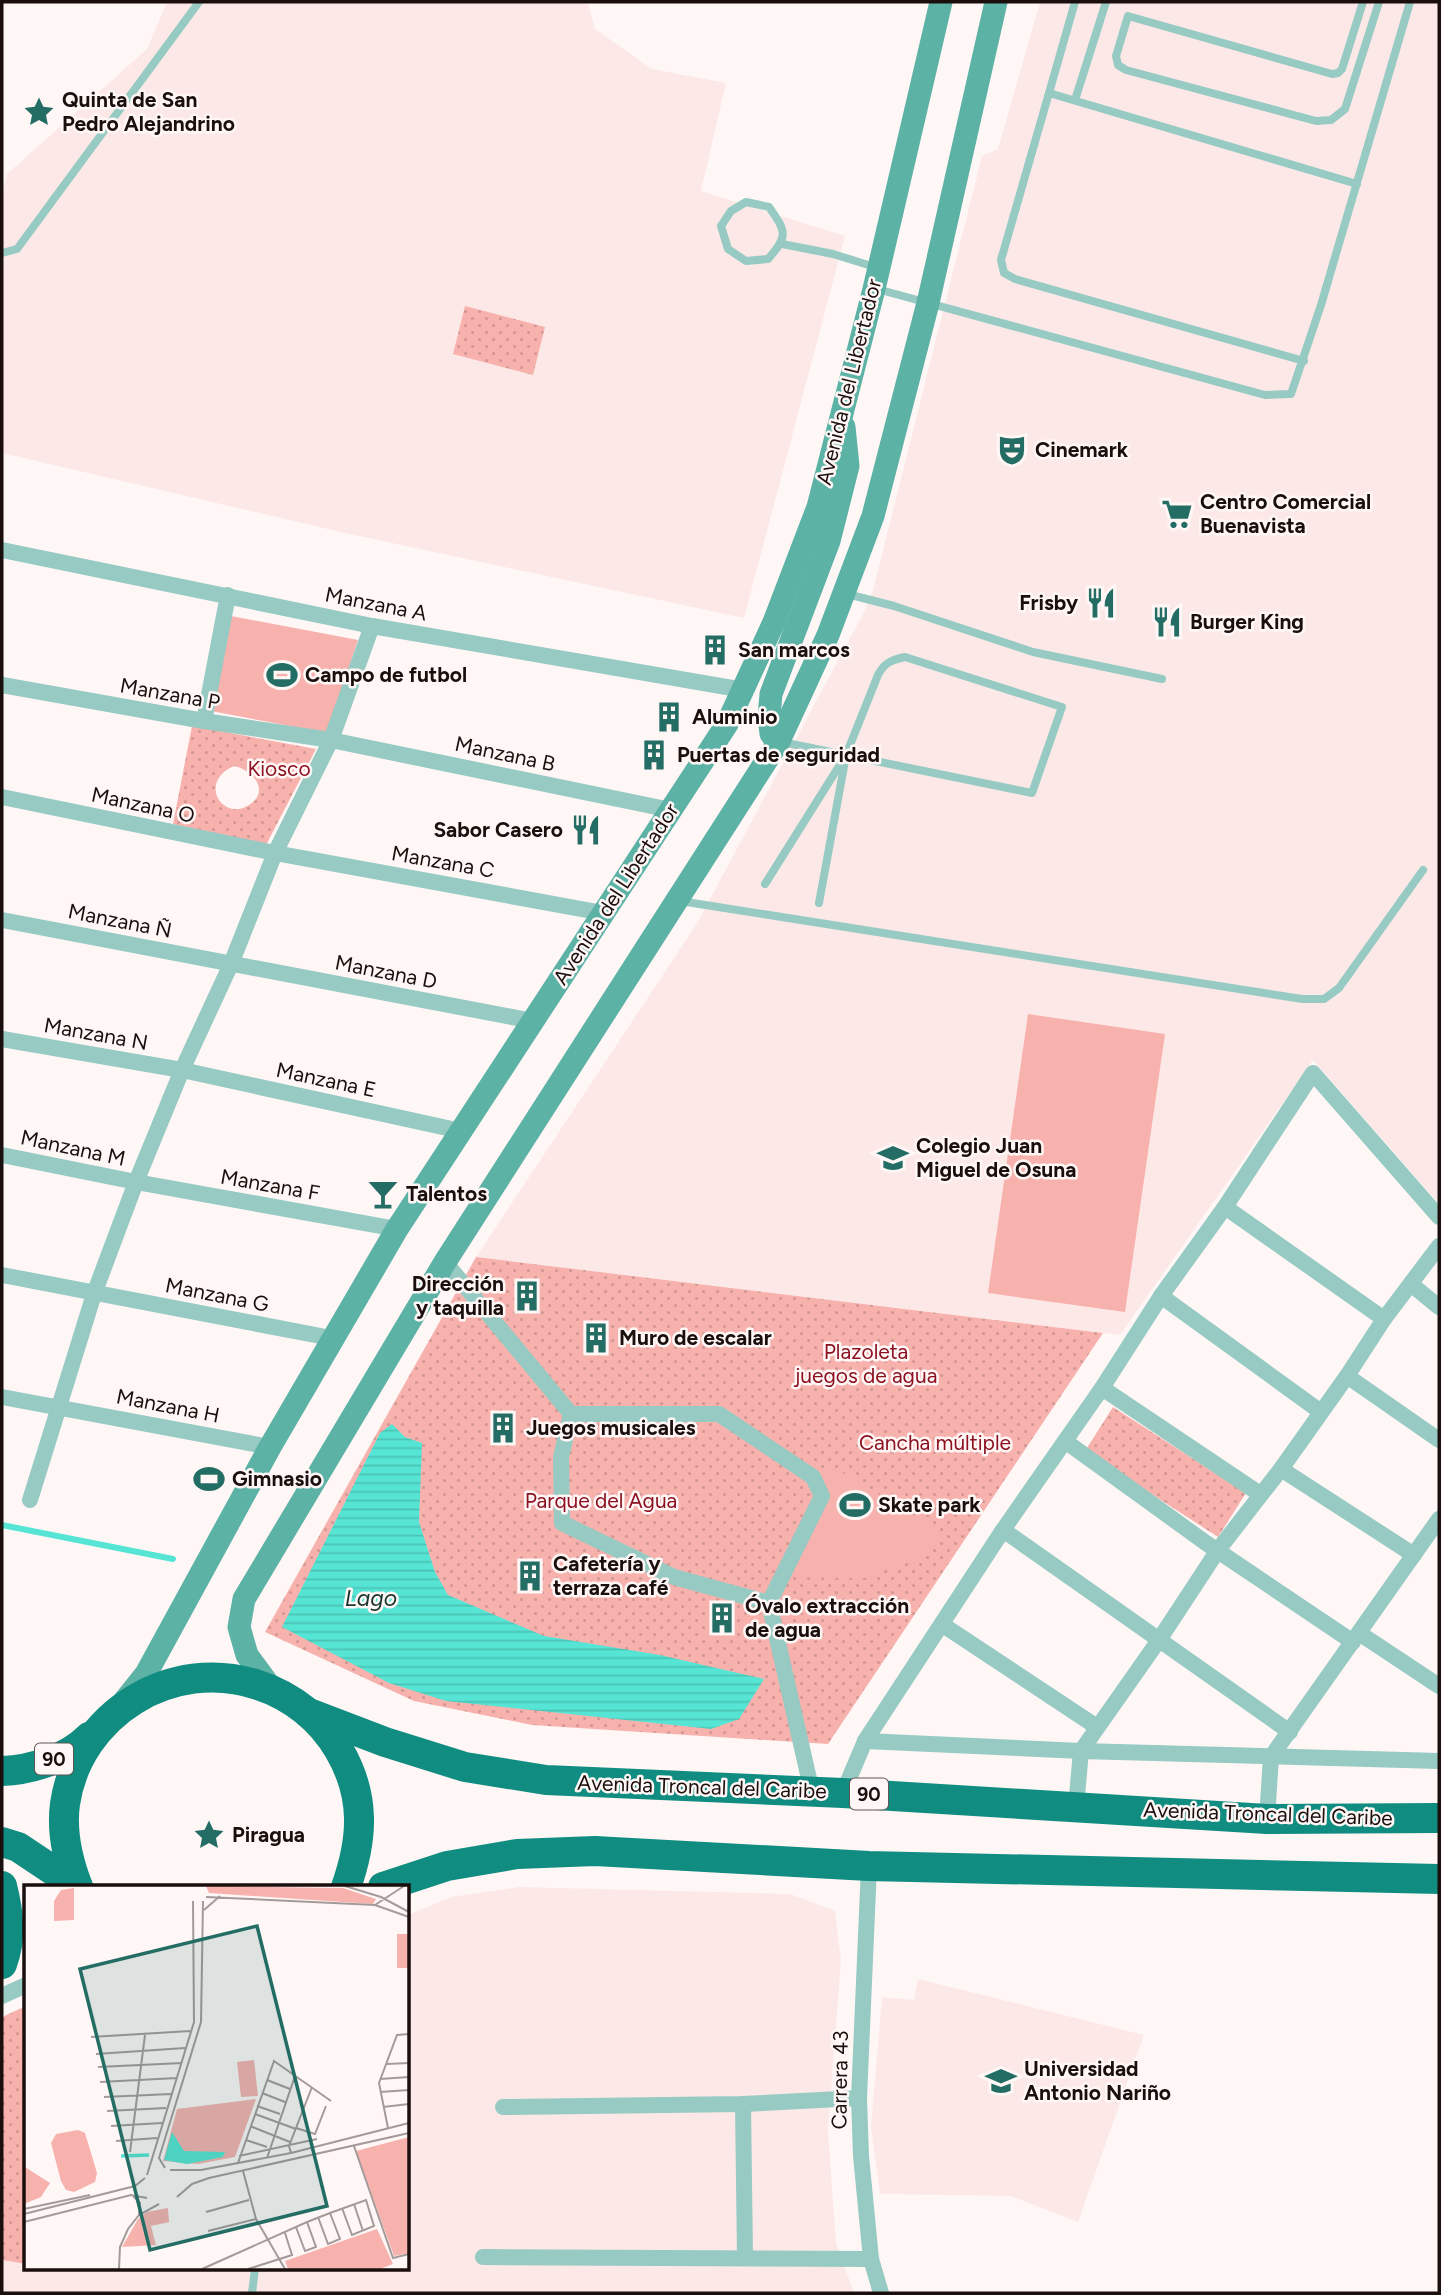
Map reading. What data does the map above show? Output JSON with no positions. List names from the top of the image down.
{
  "streets": {
    "highway": ["90", "Avenida Troncal del Caribe"],
    "main road": ["Avenida del Libertador"],
    "street": [
      "Manzana A",
      "Manzana P",
      "Manzana B",
      "Manzana O",
      "Manzana C",
      "Manzana Ñ",
      "Manzana D",
      "Manzana N",
      "Manzana E",
      "Manzana M",
      "Manzana F",
      "Manzana G",
      "Manzana H",
      "Carrera 43"
    ]
  },
  "crossings": [
    ["Avenida del Libertador", "Manzana A"],
    ["Avenida del Libertador", "Manzana B"],
    ["Avenida del Libertador", "Manzana C"],
    ["Avenida del Libertador", "Manzana D"],
    ["Avenida del Libertador", "Manzana E"],
    ["Avenida del Libertador", "Manzana F"],
    ["Avenida del Libertador", "Manzana G"],
    ["Avenida del Libertador", "Manzana H"],
    ["Avenida del Libertador", "90"],
    ["Manzana P", "Manzana B"],
    ["Manzana O", "Manzana C"],
    ["Manzana Ñ", "Manzana D"],
    ["Manzana N", "Manzana E"],
    ["Manzana M", "Manzana F"]
  ],
  "water": ["Lago"],
  "parks": [
    "Kiosco",
    "Plazoleta juegos de agua",
    "Cancha múltiple",
    "Parque del Agua"
  ],
  "places": {
    "place": ["Quinta de San Pedro Alejandrino", "Piragua"],
    "theatre": ["Cinemark"],
    "supermarket": ["Centro Comercial Buenavista"],
    "restaurant": ["Frisby", "Burger King", "Sabor Casero"],
    "building": [
      "San marcos",
      "Aluminio",
      "Puertas de seguridad",
      "Dirección y taquilla",
      "Muro de escalar",
      "Juegos musicales",
      "Cafetería y terraza café",
      "Óvalo extracción de agua"
    ],
    "sports": ["Campo de futbol", "Gimnasio", "Skate park"],
    "school or university": ["Colegio Juan Miguel de Osuna", "Universidad Antonio Nariño"],
    "bar": ["Talentos"]
  }
}
